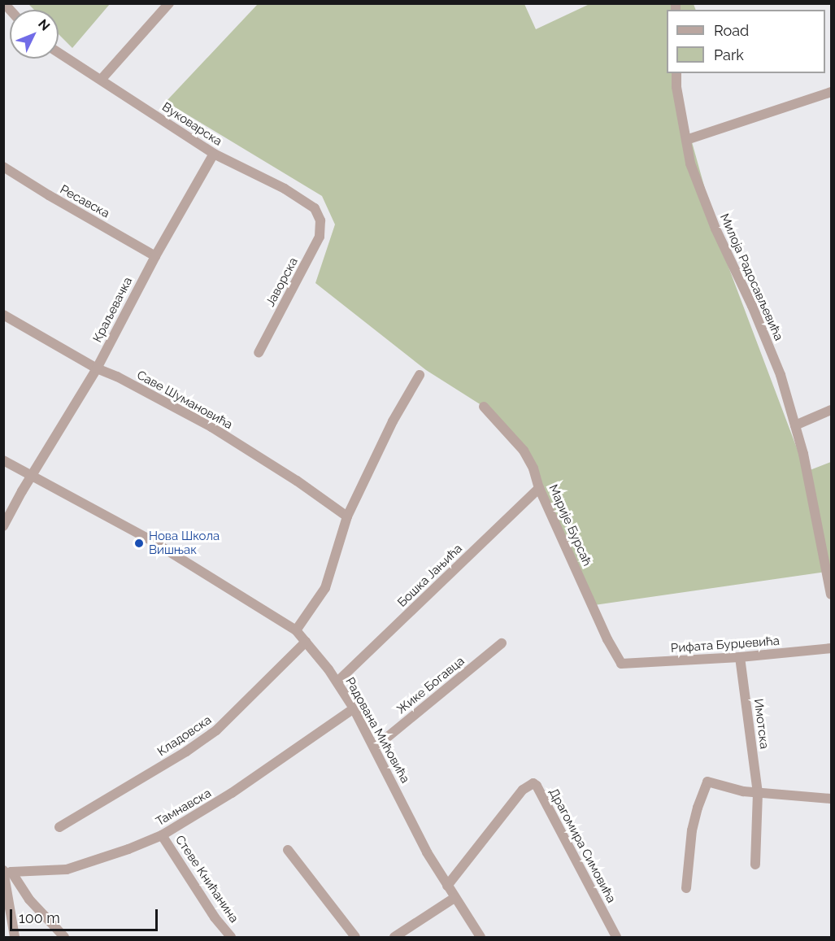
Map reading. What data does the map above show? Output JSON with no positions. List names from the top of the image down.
{
  "streets": {
    "street": [
      "Вуковарска",
      "Ресавска",
      "Милоја Радосављевића",
      "Јаворска",
      "Краљевачка",
      "Саве Шумановића",
      "Марије Бурсаћ",
      "Бошка Јањића",
      "Рифата Бурџевића",
      "Жике Богавца",
      "Имотска",
      "Радована Мићовића",
      "Кладовска",
      "Тамнавска",
      "Драгомира Симовића",
      "Стеве Книћанина"
    ]
  },
  "crossings": [
    ["Вуковарска", "Јаворска"],
    ["Вуковарска", "Краљевачка"],
    ["Ресавска", "Краљевачка"],
    ["Краљевачка", "Саве Шумановића"],
    ["Краљевачка", "Радована Мићовића"],
    ["Марије Бурсаћ", "Бошка Јањића"],
    ["Марије Бурсаћ", "Рифата Бурџевића"],
    ["Бошка Јањића", "Радована Мићовића"],
    ["Рифата Бурџевића", "Имотска"],
    ["Жике Богавца", "Радована Мићовића"],
    ["Радована Мићовића", "Кладовска"],
    ["Радована Мићовића", "Тамнавска"],
    ["Радована Мићовића", "Драгомира Симовића"],
    ["Тамнавска", "Стеве Книћанина"]
  ],
  "places": ["Нова Школа Вишњак"],
  "legend": ["Road", "Park"],
  "scale_bar": "100 m",
  "north": "top right"
}
